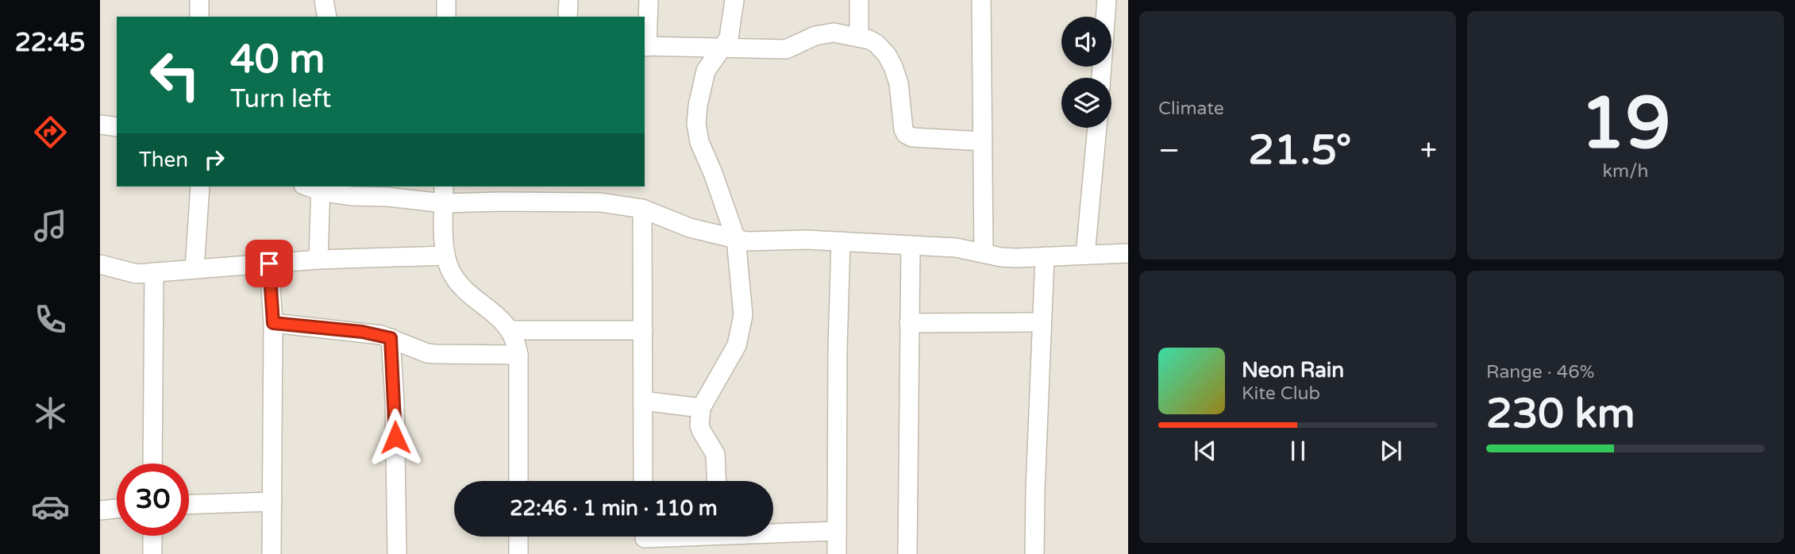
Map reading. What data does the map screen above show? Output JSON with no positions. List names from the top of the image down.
{
  "page": {
    "tabs": "22:45",
    "tile": [
      "Climate",
      ["19", "km/h"],
      ["Range · 46%", "230 km"]
    ],
    "turn": ["40 m", "Turn left"],
    "heat": ["−", "21.5°", "+"],
    "then": "Then",
    "song": ["Neon Rain", "Kite Club"],
    "limit": "30",
    "trip": "22:46 · 1 min · 110 m"
  }
}
